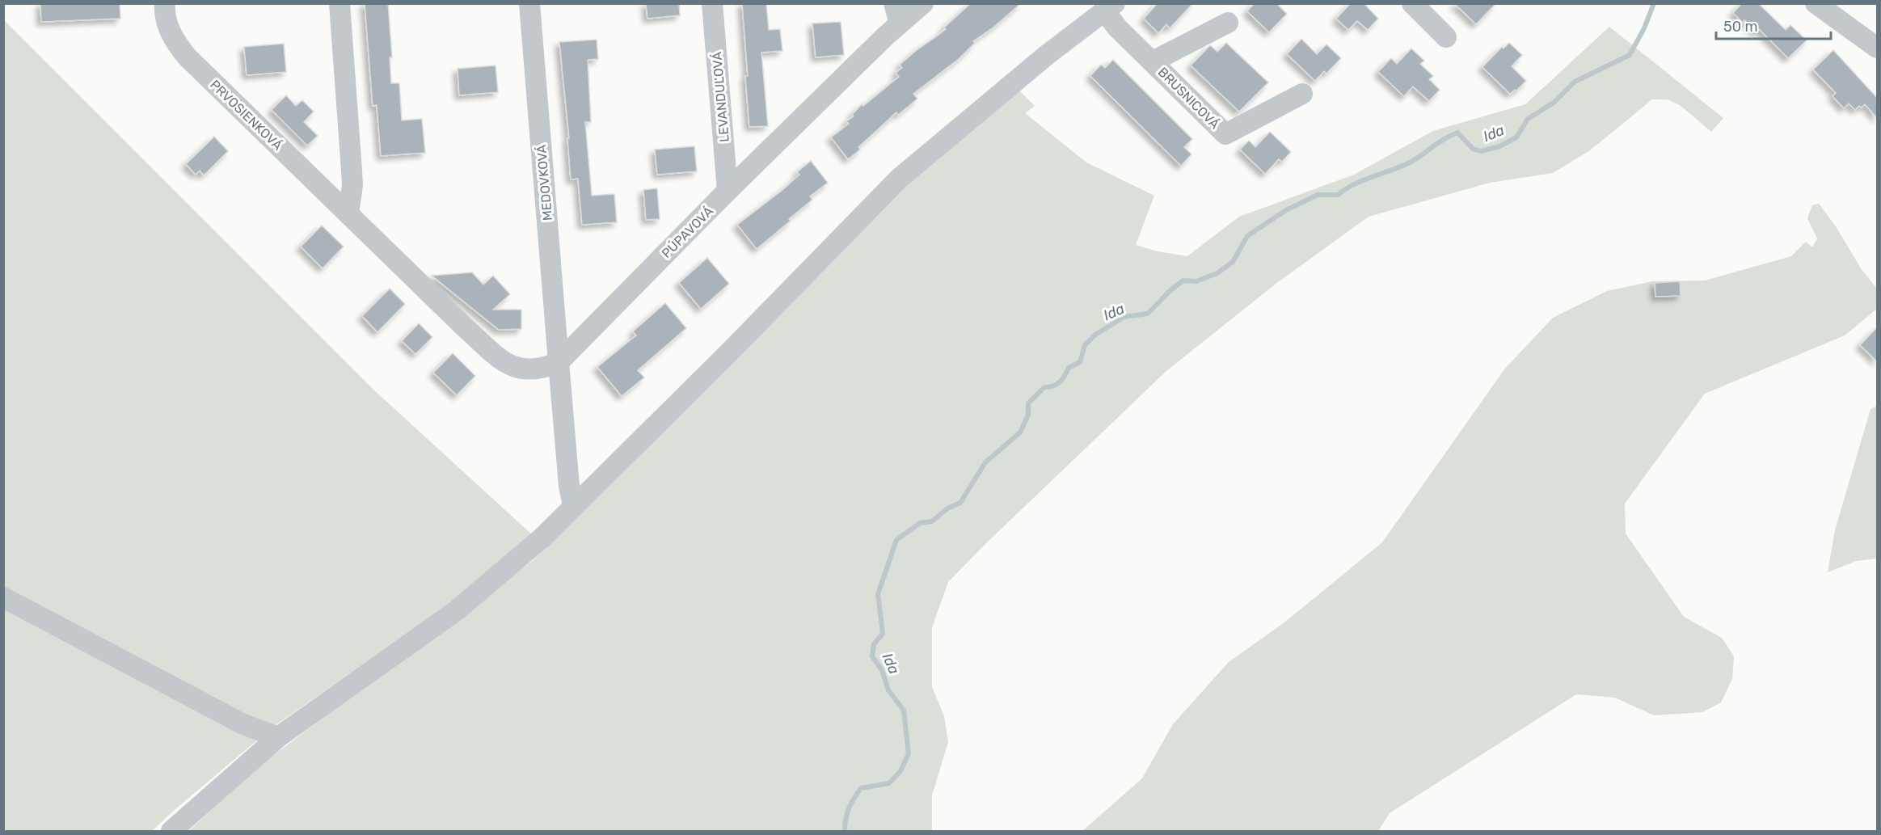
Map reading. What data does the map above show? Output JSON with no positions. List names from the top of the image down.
{
  "streets": {
    "street": [
      "LEVANDUĽOVÁ",
      "BRUSNICOVÁ",
      "PRVOSIENKOVÁ",
      "MEDOVKOVÁ",
      "PÚPAVOVÁ"
    ]
  },
  "crossings": [
    ["LEVANDUĽOVÁ", "PÚPAVOVÁ"],
    ["PRVOSIENKOVÁ", "MEDOVKOVÁ"],
    ["PRVOSIENKOVÁ", "PÚPAVOVÁ"],
    ["MEDOVKOVÁ", "PÚPAVOVÁ"]
  ],
  "water": ["Ida"],
  "scale_bar": "50 m"
}
